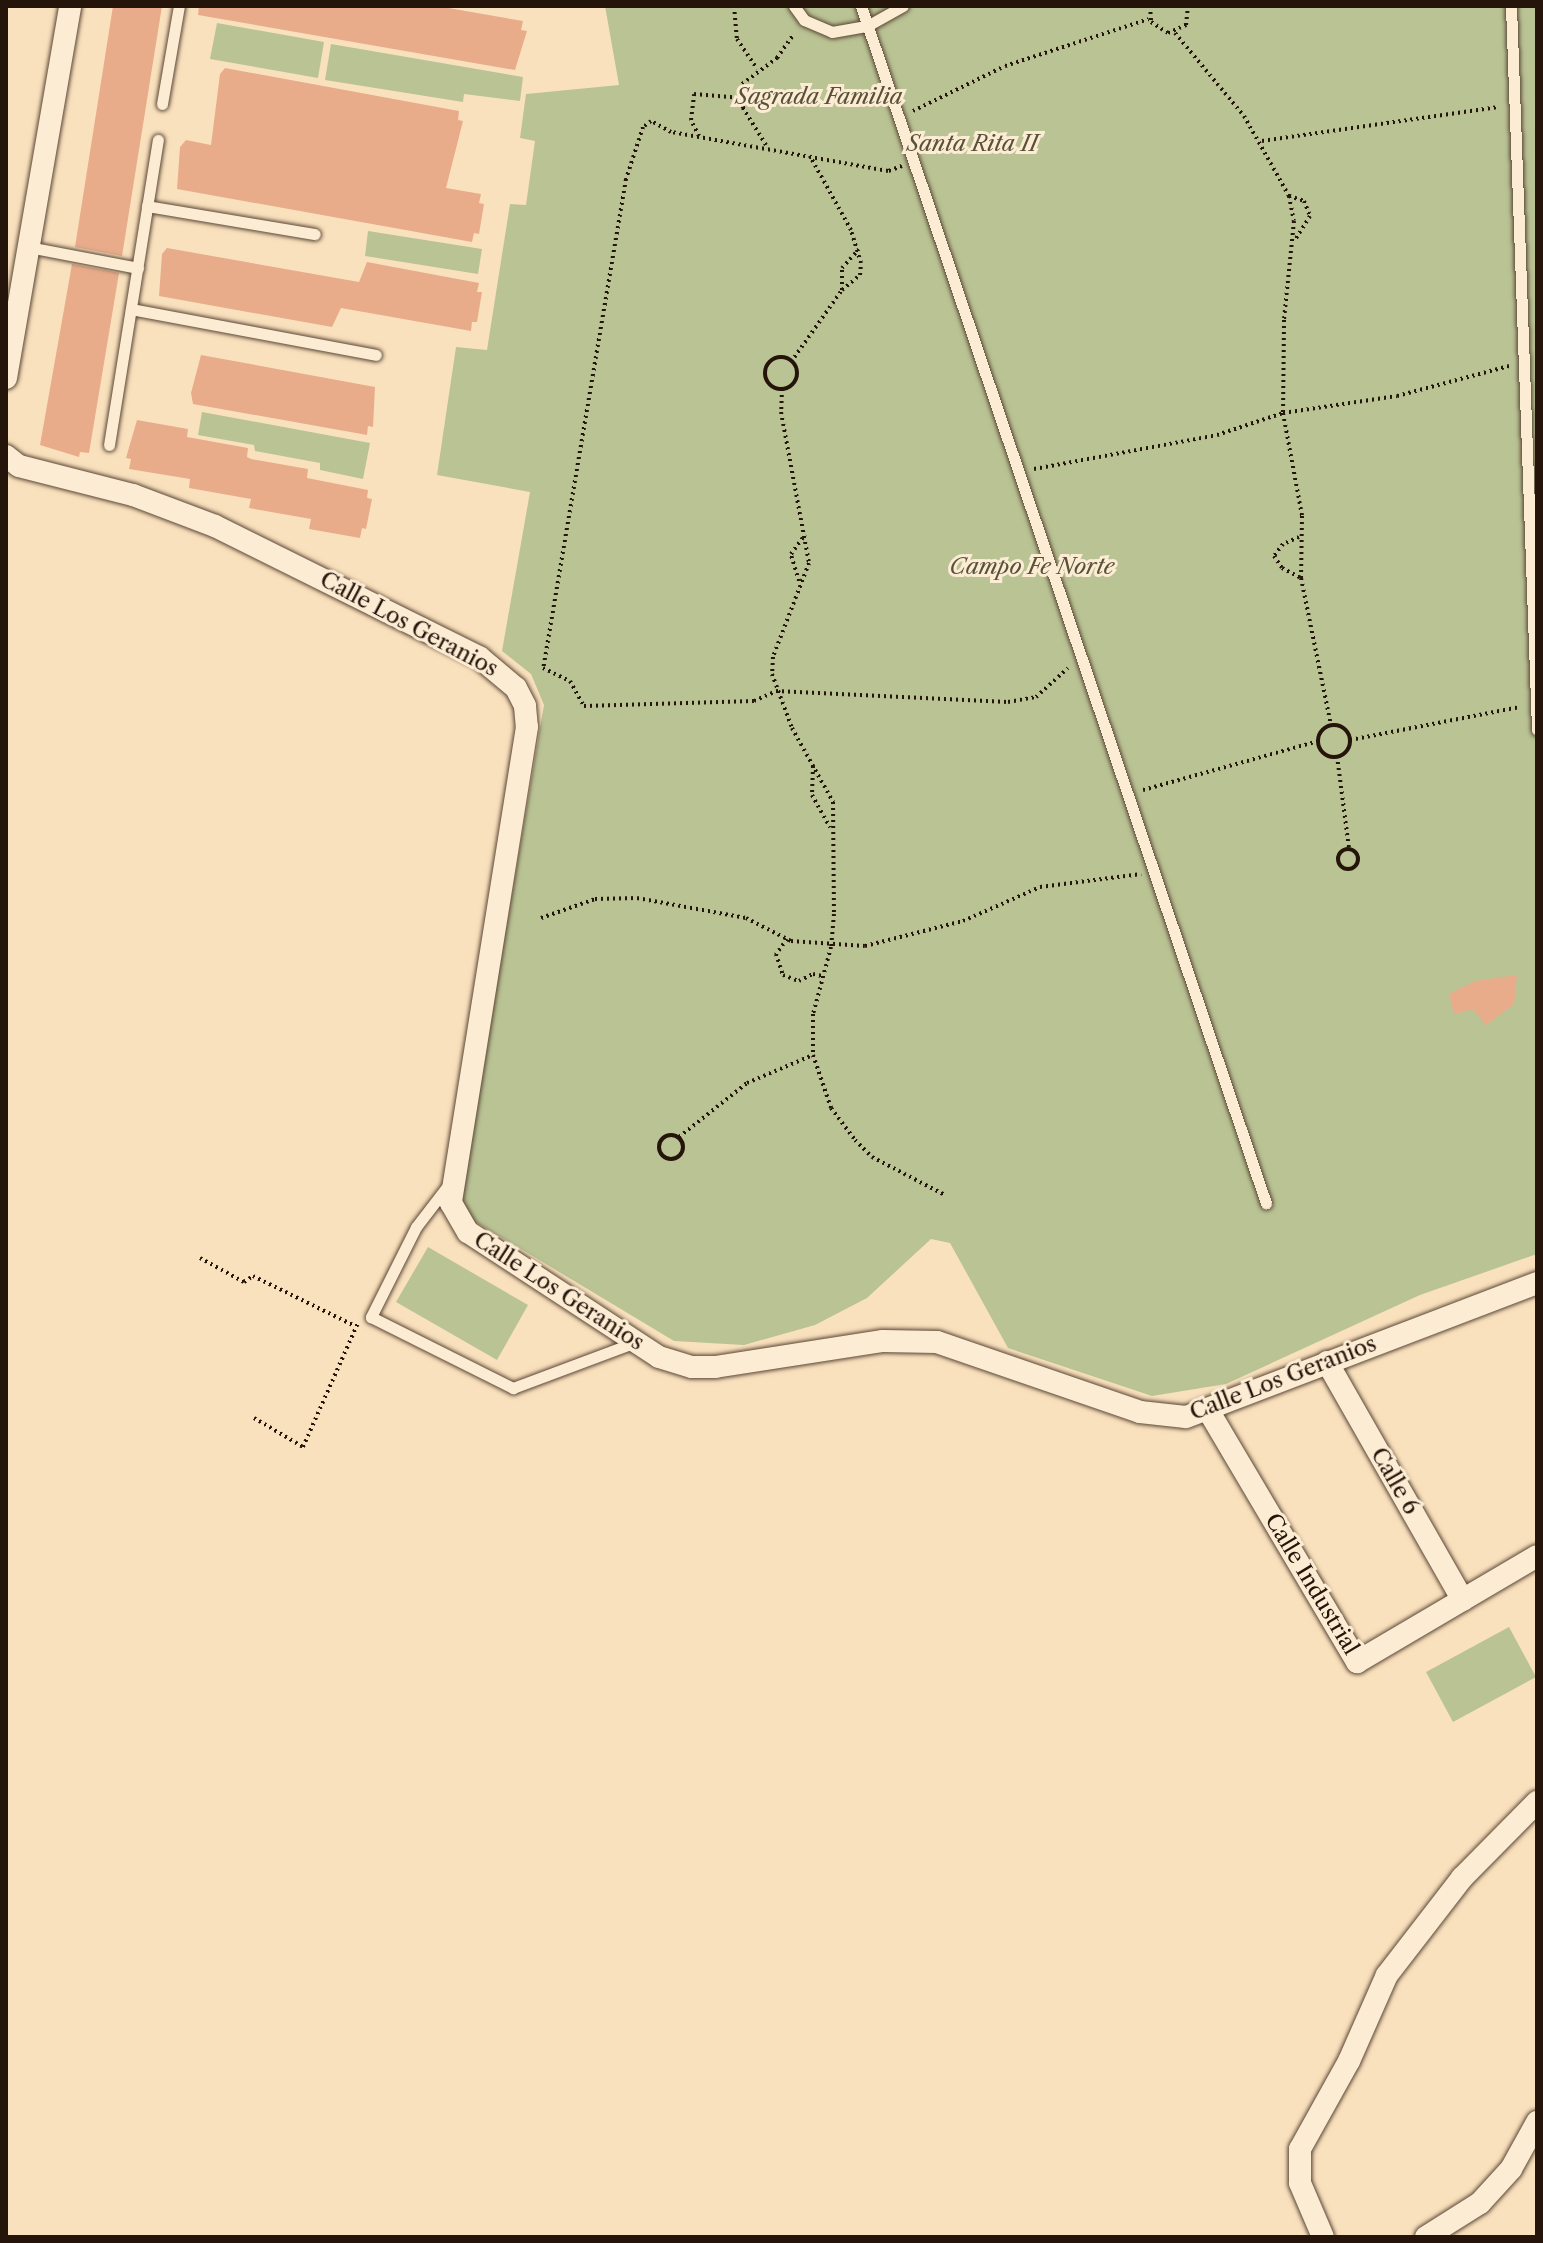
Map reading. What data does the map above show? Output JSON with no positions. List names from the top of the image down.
{
  "streets": {
    "street": ["Calle Los Geranios", "Calle 6", "Calle Industrial"]
  },
  "crossings": [
    ["Calle Los Geranios", "Calle 6"],
    ["Calle Los Geranios", "Calle Industrial"],
    ["Calle 6", "Calle Industrial"]
  ],
  "parks": ["Sagrada Familia", "Santa Rita II", "Campo Fe Norte"]
}
